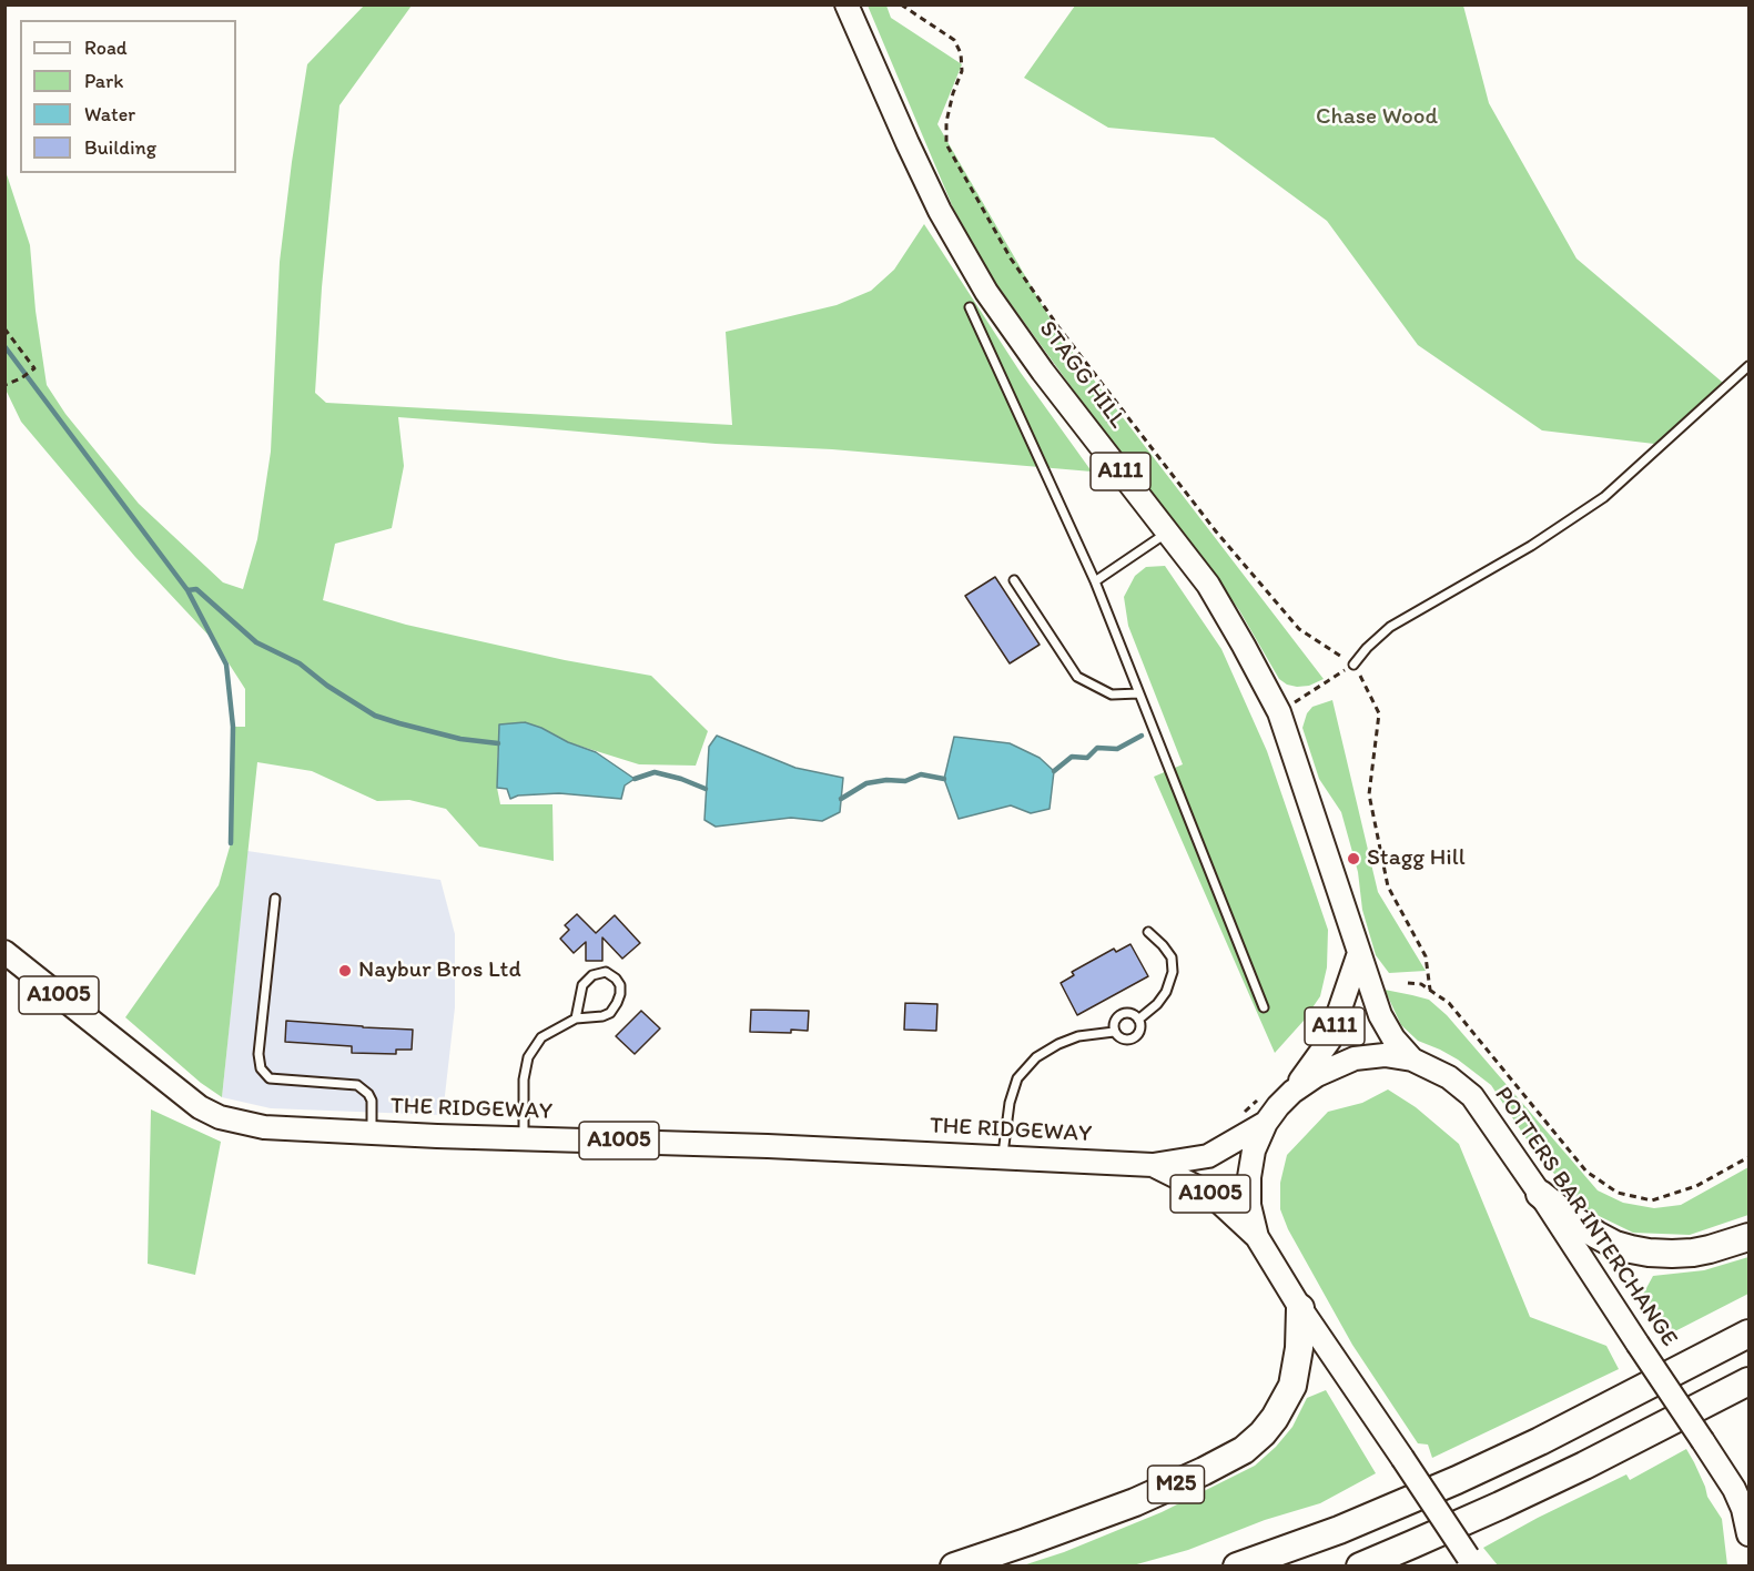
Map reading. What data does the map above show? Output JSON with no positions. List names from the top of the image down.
{
  "streets": {
    "highway": ["M25"],
    "main road": [
      "STAGG HILL",
      "A111",
      "A1005",
      "THE RIDGEWAY",
      "POTTERS BAR INTERCHANGE"
    ]
  },
  "crossings": [
    ["STAGG HILL", "A111"],
    ["STAGG HILL", "POTTERS BAR INTERCHANGE"],
    ["A111", "POTTERS BAR INTERCHANGE"],
    ["THE RIDGEWAY", "POTTERS BAR INTERCHANGE"],
    ["POTTERS BAR INTERCHANGE", "M25"]
  ],
  "parks": ["Chase Wood"],
  "places": ["Stagg Hill", "Naybur Bros Ltd"],
  "legend": [
    "Road",
    "Park",
    "Water",
    "Building"
  ]
}
